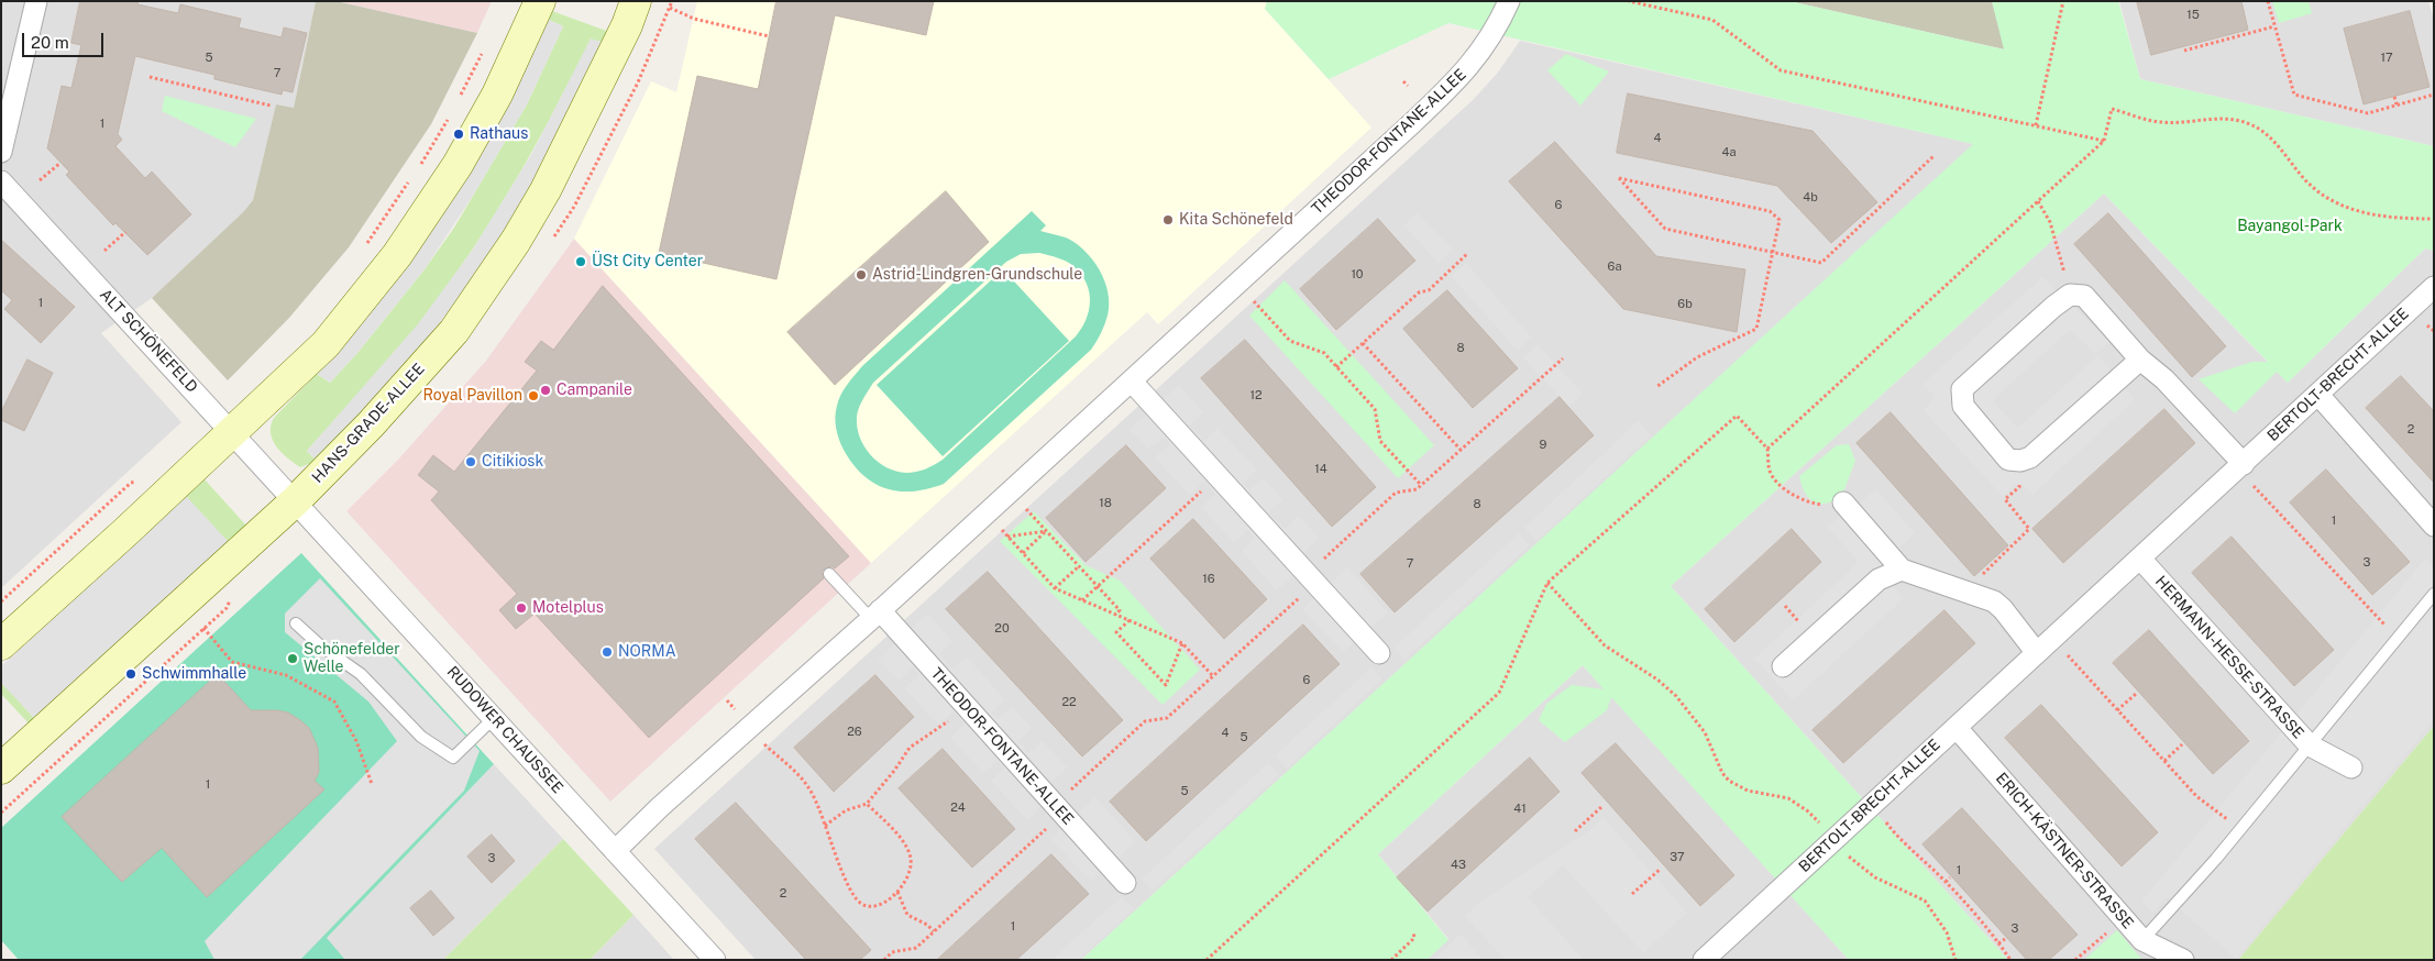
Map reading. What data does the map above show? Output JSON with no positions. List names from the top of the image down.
{
  "streets": {
    "street": [
      "THEODOR-FONTANE-ALLEE",
      "ALT SCHÖNEFELD",
      "BERTOLT-BRECHT-ALLEE",
      "HANS-GRADE-ALLEE",
      "HERMANN-HESSE-STRASSE",
      "RUDOWER CHAUSSEE",
      "ERICH-KÄSTNER-STRASSE"
    ]
  },
  "crossings": [
    ["THEODOR-FONTANE-ALLEE", "RUDOWER CHAUSSEE"],
    ["ALT SCHÖNEFELD", "HANS-GRADE-ALLEE"],
    ["ALT SCHÖNEFELD", "RUDOWER CHAUSSEE"],
    ["BERTOLT-BRECHT-ALLEE", "HERMANN-HESSE-STRASSE"],
    ["BERTOLT-BRECHT-ALLEE", "ERICH-KÄSTNER-STRASSE"],
    ["HANS-GRADE-ALLEE", "RUDOWER CHAUSSEE"]
  ],
  "parks": ["Bayangol-Park"],
  "places": [
    "Rathaus",
    "Kita Schönefeld",
    "ÜSt City Center",
    "Astrid-Lindgren-Grundschule",
    "Campanile",
    "Royal Pavillon",
    "Citikiosk",
    "Motelplus",
    "NORMA",
    "Schönefelder Welle",
    "Schwimmhalle"
  ],
  "house_numbers": [
    "15",
    "5",
    "17",
    "7",
    "1",
    "4",
    "4a",
    "4b",
    "6",
    "6a",
    "10",
    "1",
    "6b",
    "8",
    "12",
    "2",
    "9",
    "14",
    "18",
    "8",
    "1",
    "3",
    "7",
    "16",
    "20",
    "6",
    "22",
    "26",
    "4",
    "5",
    "1",
    "5",
    "24",
    "41",
    "37",
    "3",
    "43",
    "1",
    "2",
    "1",
    "3"
  ],
  "scale_bar": "20 m"
}
